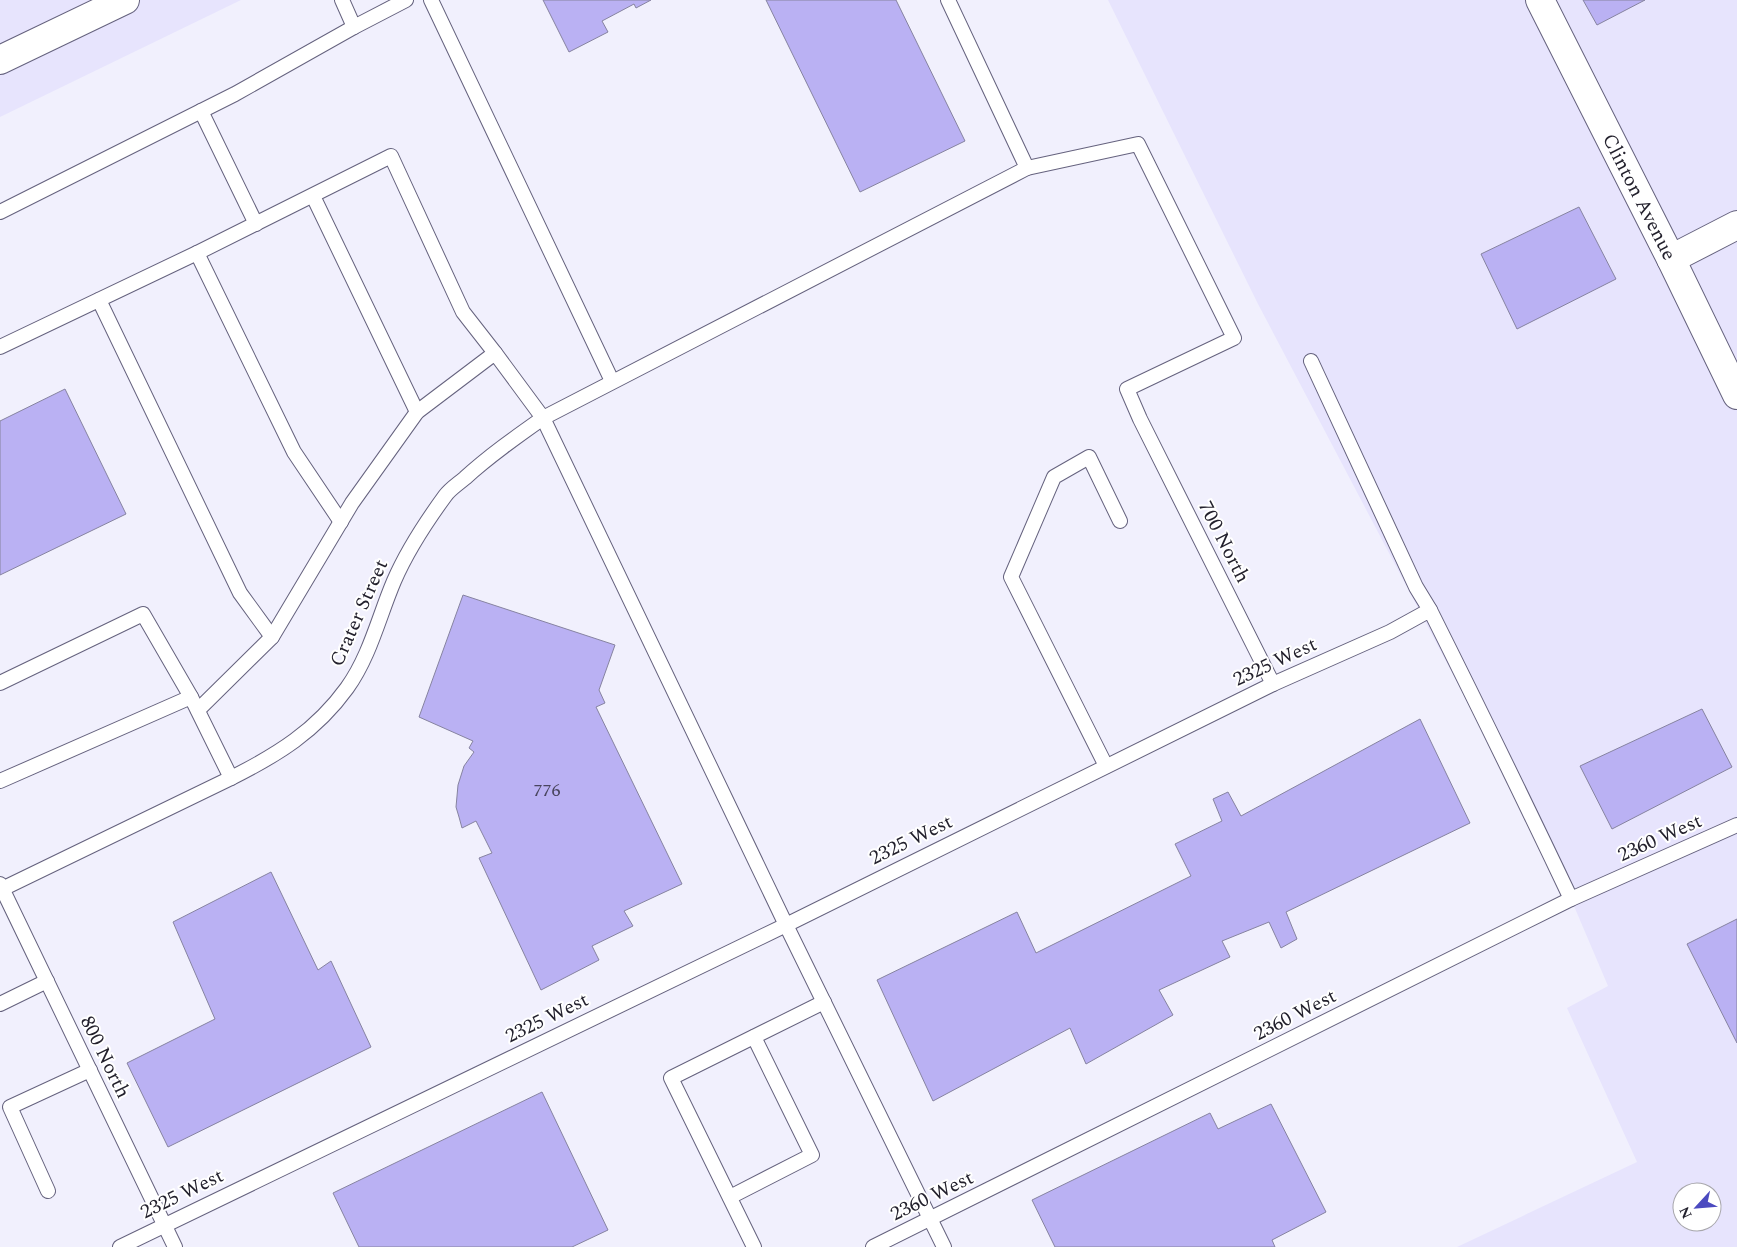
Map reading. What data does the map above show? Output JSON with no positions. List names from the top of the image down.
{
  "streets": {
    "street": ["Clinton Avenue"],
    "lane": [
      "700 North",
      "Crater Street",
      "2325 West",
      "2360 West",
      "800 North"
    ]
  },
  "crossings": [
    ["700 North", "Crater Street"],
    ["700 North", "2325 West"],
    ["Crater Street", "800 North"],
    ["2325 West", "800 North"]
  ],
  "house_numbers": ["776"],
  "north": "bottom left"
}
